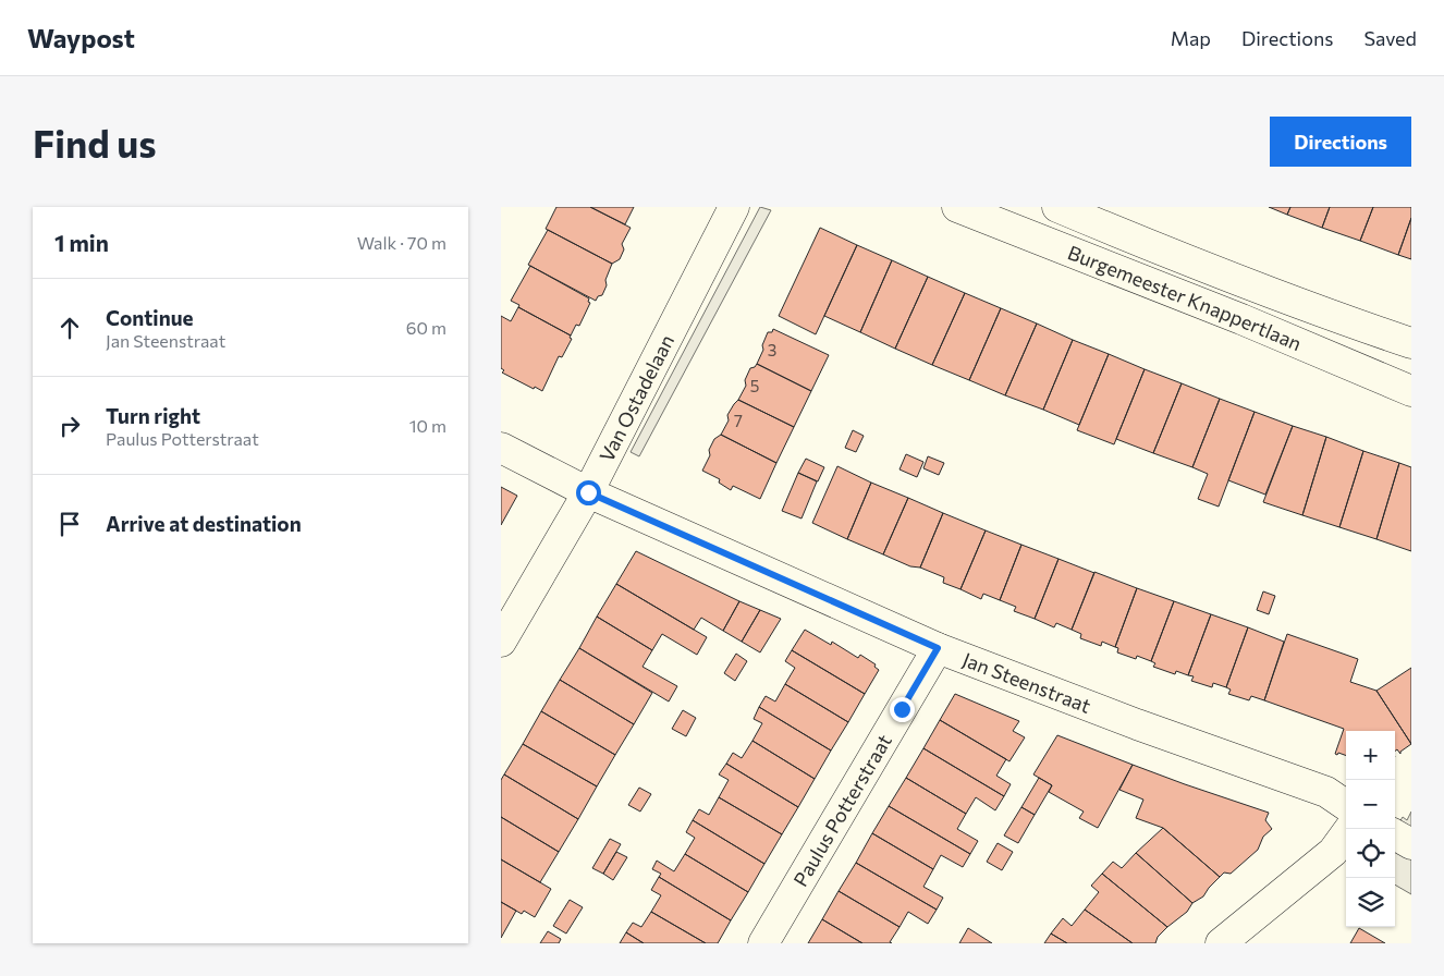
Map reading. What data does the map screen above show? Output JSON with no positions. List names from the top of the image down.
{
  "streets": {
    "street": [
      "Burgemeester Knappertlaan",
      "Van Ostadelaan",
      "Jan Steenstraat",
      "Paulus Potterstraat"
    ]
  },
  "crossings": [
    ["Van Ostadelaan", "Jan Steenstraat"],
    ["Jan Steenstraat", "Paulus Potterstraat"]
  ],
  "house_numbers": ["3", "5", "7"],
  "page": {
    "header": "Waypost",
    "nav": ["Map", "Directions", "Saved"],
    "buttons": "Directions",
    "title": "Find us",
    "heading": ["1 min", "Walk · 70 m"],
    "list": [
      ["Continue", "Jan Steenstraat", "60 m"],
      ["Turn right", "Paulus Potterstraat", "10 m"],
      "Arrive at destination"
    ],
    "map_buttons": ["+", "−"]
  }
}
